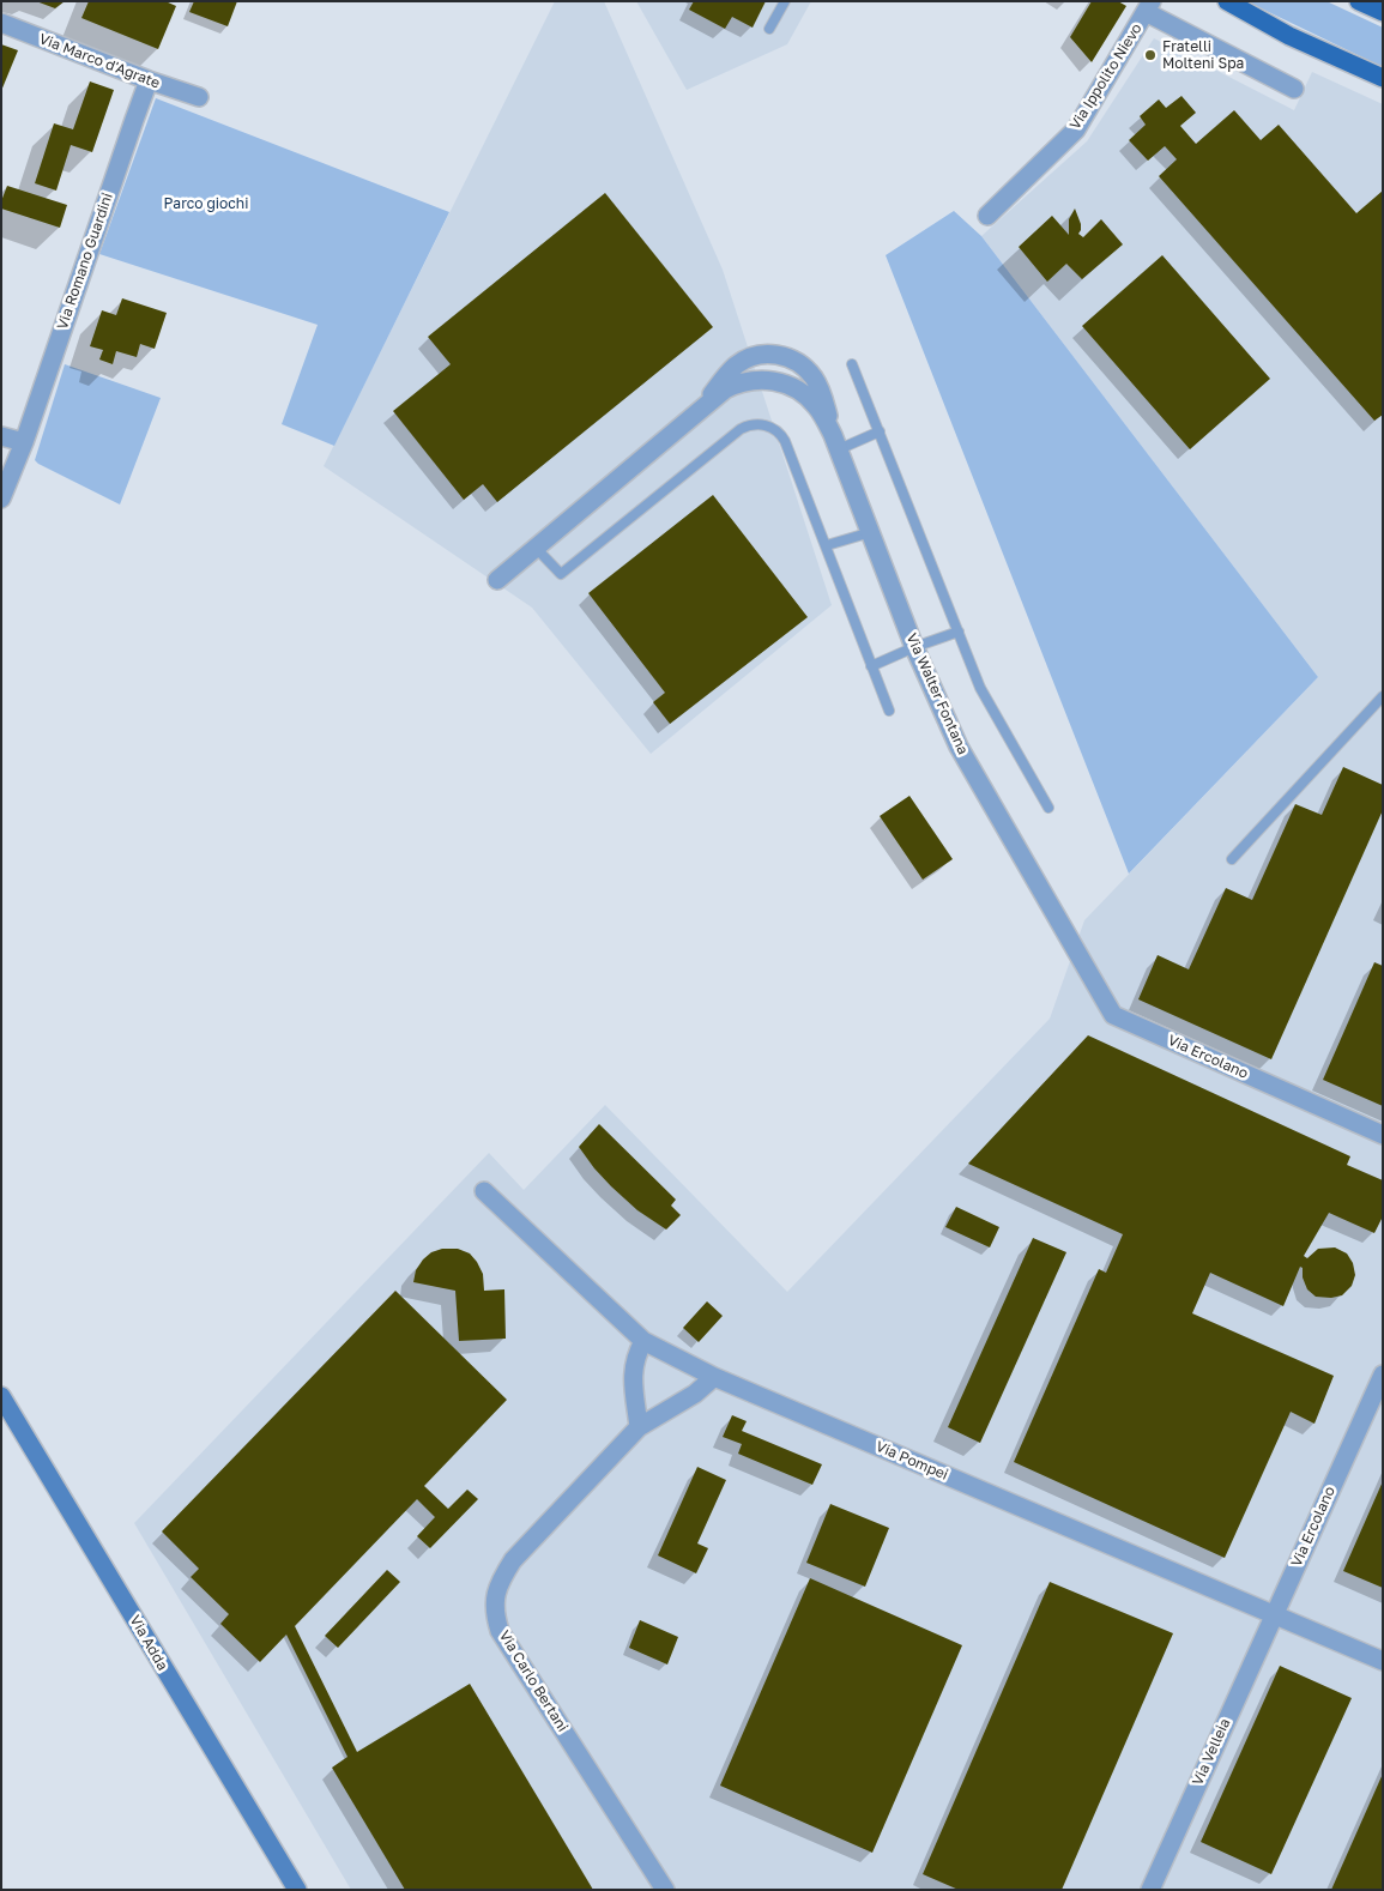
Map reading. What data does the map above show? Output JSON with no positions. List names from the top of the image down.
{
  "streets": {
    "main road": ["Via Adda"],
    "street": [
      "Via Marco d'Agrate",
      "Via Ippolito Nievo",
      "Via Romano Guardini",
      "Via Walter Fontana",
      "Via Ercolano",
      "Via Pompei",
      "Via Carlo Bertani",
      "Via Velleia"
    ]
  },
  "crossings": [
    ["Via Marco d'Agrate", "Via Romano Guardini"],
    ["Via Walter Fontana", "Via Ercolano"],
    ["Via Ercolano", "Via Pompei"],
    ["Via Ercolano", "Via Velleia"],
    ["Via Pompei", "Via Carlo Bertani"],
    ["Via Pompei", "Via Velleia"]
  ],
  "parks": ["Parco giochi"],
  "places": ["Fratelli Molteni Spa"]
}
